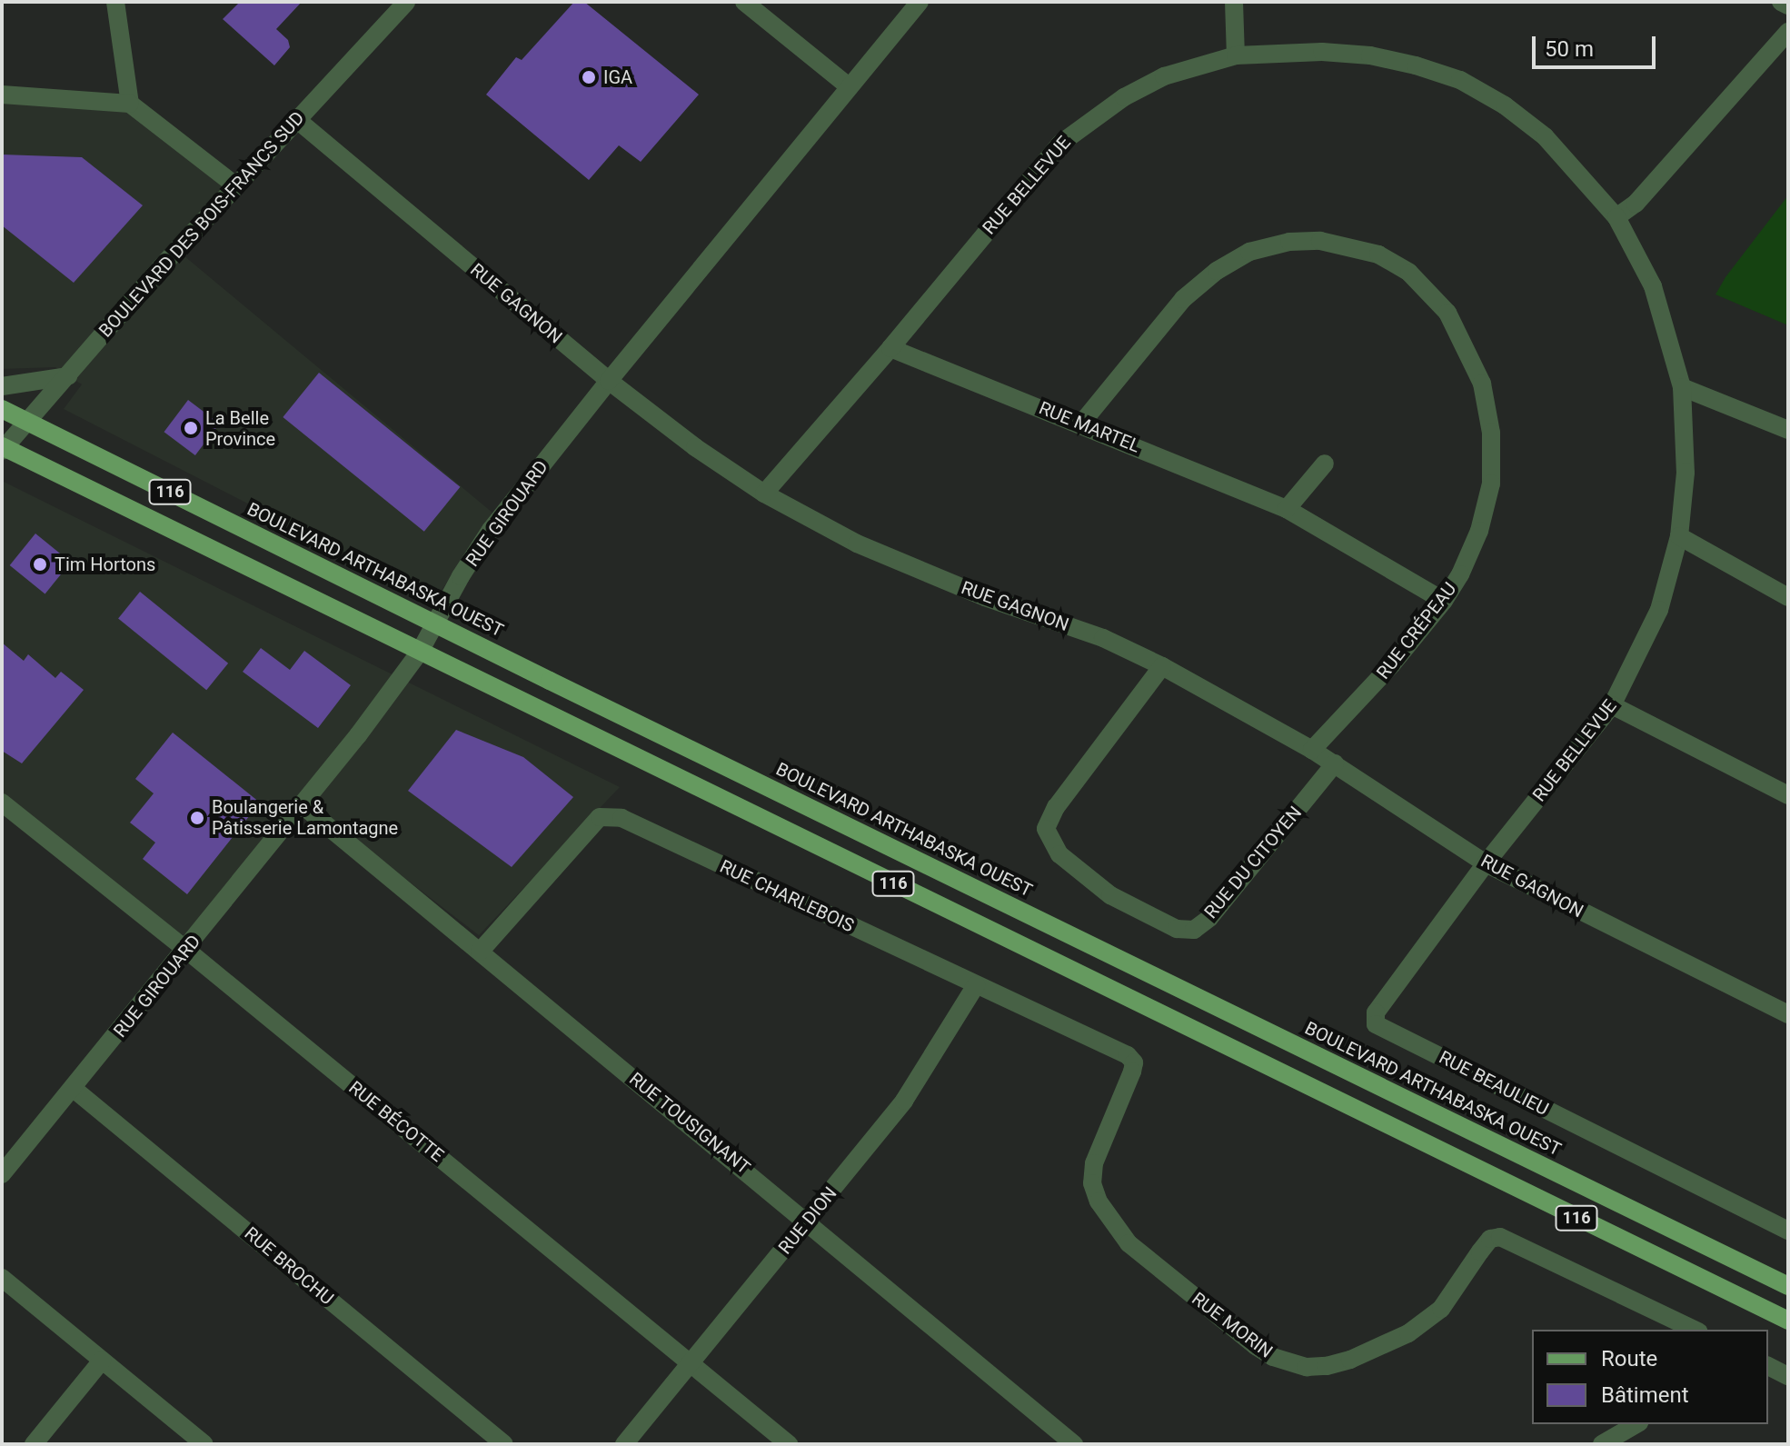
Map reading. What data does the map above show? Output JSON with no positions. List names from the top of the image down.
{
  "streets": {
    "main road": ["116", "BOULEVARD ARTHABASKA OUEST"],
    "street": [
      "RUE BELLEVUE",
      "BOULEVARD DES BOIS-FRANCS SUD",
      "RUE GAGNON",
      "RUE MARTEL",
      "RUE GIROUARD",
      "RUE CRÉPEAU",
      "RUE DU CITOYEN",
      "RUE CHARLEBOIS",
      "RUE BEAULIEU",
      "RUE BÉCOTTE",
      "RUE TOUSIGNANT",
      "RUE DION",
      "RUE BROCHU",
      "RUE MORIN"
    ]
  },
  "crossings": [
    ["RUE BELLEVUE", "RUE GAGNON"],
    ["RUE BELLEVUE", "RUE MARTEL"],
    ["RUE BELLEVUE", "RUE BEAULIEU"],
    ["BOULEVARD DES BOIS-FRANCS SUD", "RUE GAGNON"],
    ["BOULEVARD DES BOIS-FRANCS SUD", "116"],
    ["BOULEVARD DES BOIS-FRANCS SUD", "BOULEVARD ARTHABASKA OUEST"],
    ["RUE GAGNON", "RUE GIROUARD"],
    ["RUE GAGNON", "RUE CRÉPEAU"],
    ["RUE GAGNON", "RUE DU CITOYEN"],
    ["RUE GAGNON", "RUE BEAULIEU"],
    ["RUE MARTEL", "RUE CRÉPEAU"],
    ["116", "RUE GIROUARD"],
    ["RUE GIROUARD", "BOULEVARD ARTHABASKA OUEST"],
    ["RUE GIROUARD", "RUE BÉCOTTE"],
    ["RUE GIROUARD", "RUE TOUSIGNANT"],
    ["RUE GIROUARD", "RUE BROCHU"],
    ["RUE CHARLEBOIS", "RUE TOUSIGNANT"],
    ["RUE CHARLEBOIS", "RUE DION"],
    ["RUE CHARLEBOIS", "RUE MORIN"],
    ["RUE BÉCOTTE", "RUE DION"],
    ["RUE TOUSIGNANT", "RUE DION"]
  ],
  "places": [
    "IGA",
    "La Belle Province",
    "Tim Hortons",
    "Boulangerie & Pâtisserie Lamontagne"
  ],
  "legend": ["Route", "Bâtiment"],
  "scale_bar": "50 m"
}
